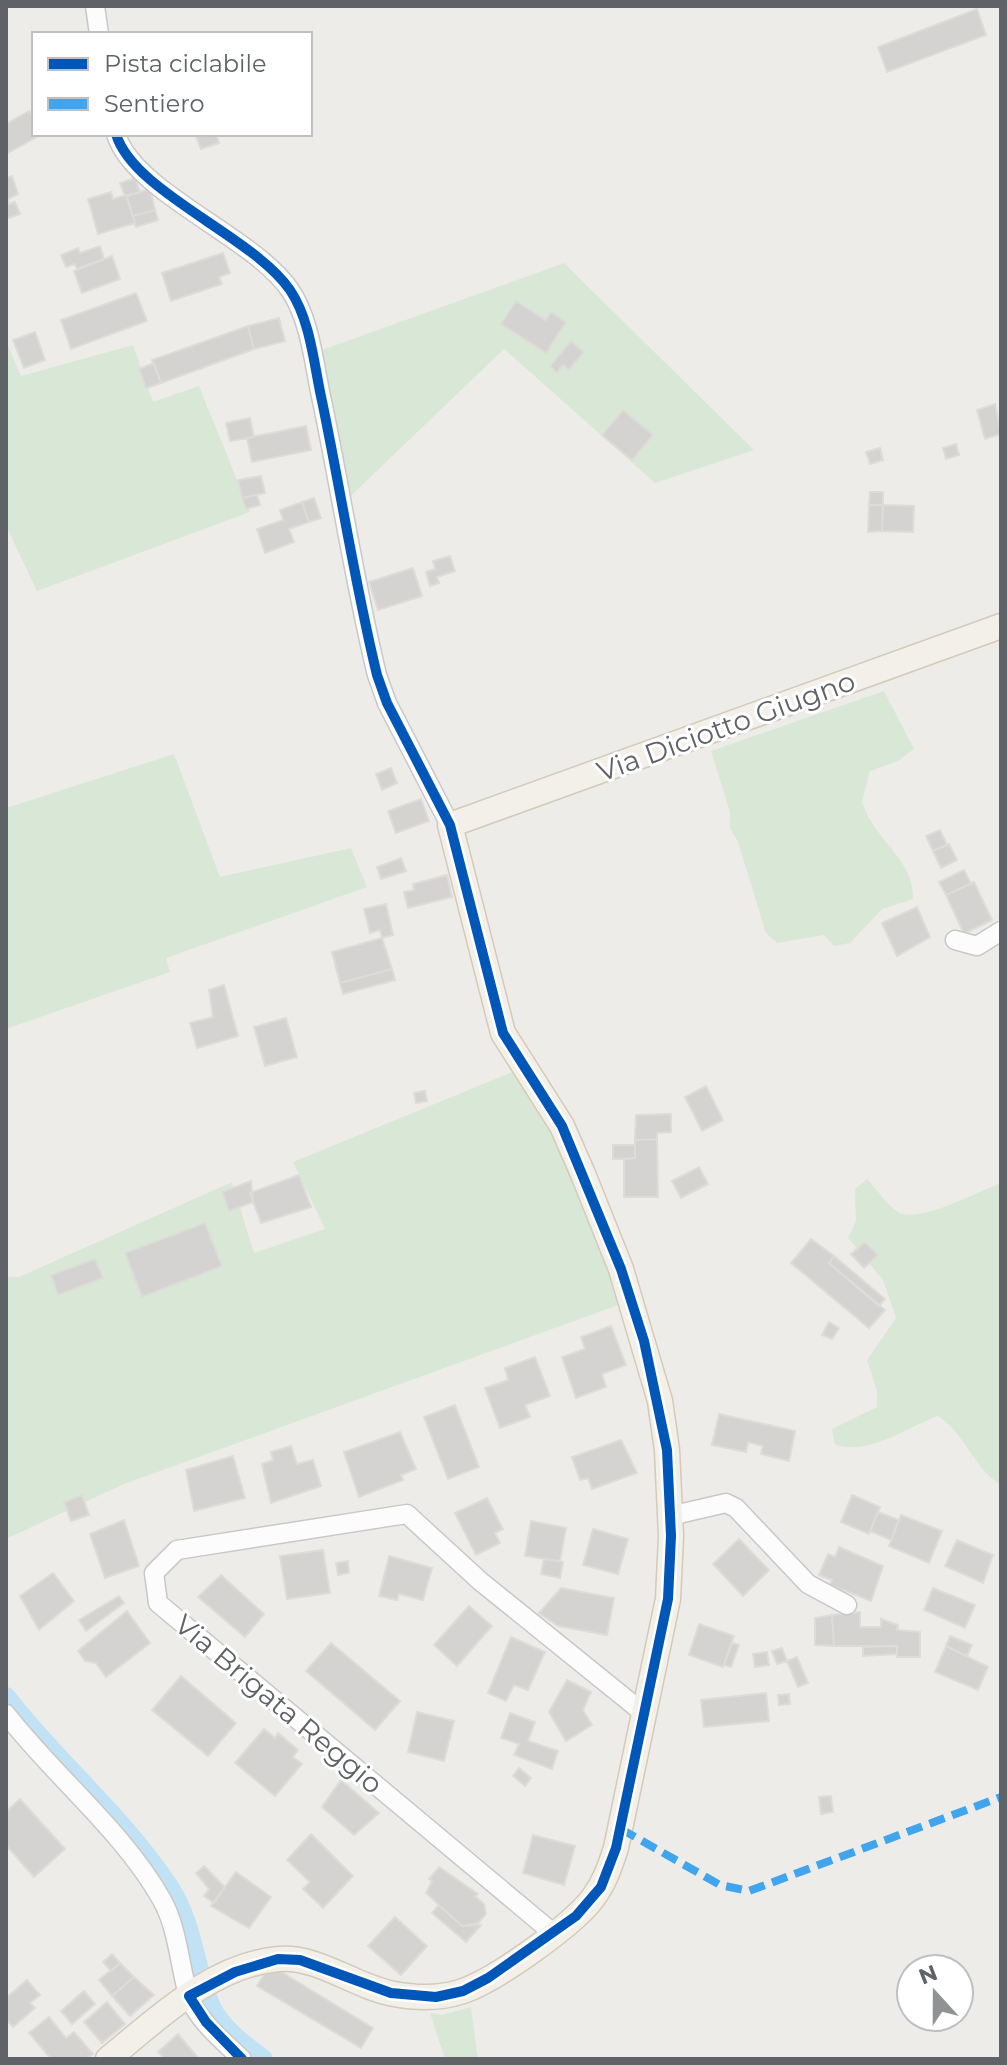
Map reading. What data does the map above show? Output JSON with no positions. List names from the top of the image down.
{
  "streets": {
    "main road": ["Via Diciotto Giugno"],
    "street": ["Via Brigata Reggio"]
  },
  "legend": ["Pista ciclabile", "Sentiero"],
  "north": "top"
}
